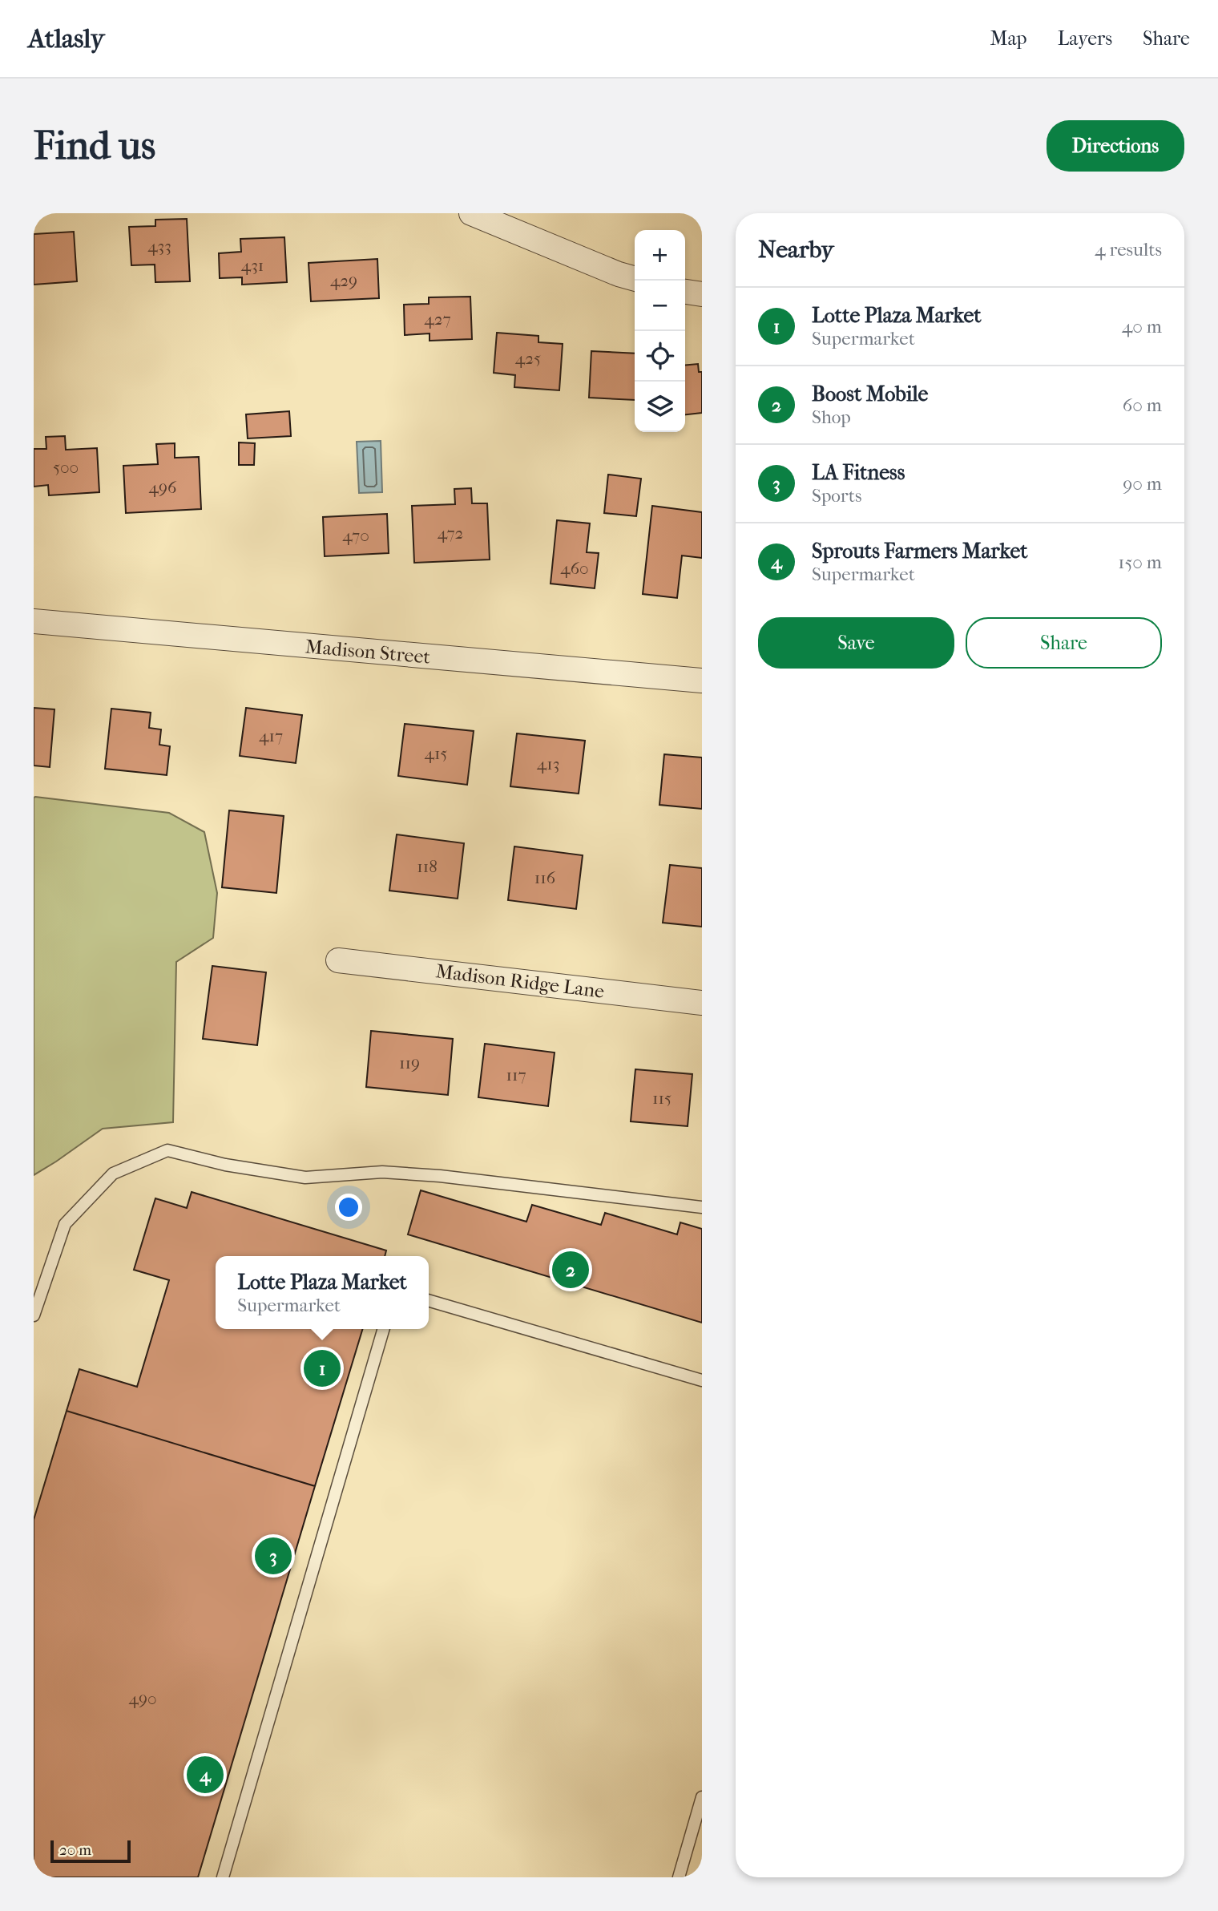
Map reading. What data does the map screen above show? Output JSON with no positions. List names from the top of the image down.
{
  "streets": {
    "street": ["Madison Street", "Madison Ridge Lane"]
  },
  "house_numbers": [
    "433",
    "431",
    "429",
    "427",
    "425",
    "500",
    "496",
    "472",
    "470",
    "460",
    "417",
    "415",
    "413",
    "118",
    "116",
    "119",
    "117",
    "115",
    "490"
  ],
  "scale_bar": "20 m",
  "page": {
    "header": "Atlasly",
    "nav": ["Map", "Layers", "Share"],
    "buttons": [
      "Directions",
      ["Save", "Share"]
    ],
    "title": "Find us",
    "heading": ["Nearby", "4 results"],
    "map_buttons": ["+", "−"],
    "list": [
      {
        "mark": "1",
        "name": "Lotte Plaza Market",
        "note": "Supermarket",
        "value": "40 m"
      },
      {
        "mark": "2",
        "name": "Boost Mobile",
        "note": "Shop",
        "value": "60 m"
      },
      {
        "mark": "3",
        "name": "LA Fitness",
        "note": "Sports",
        "value": "90 m"
      },
      {
        "mark": "4",
        "name": "Sprouts Farmers Market",
        "note": "Supermarket",
        "value": "150 m"
      }
    ],
    "pins": [
      "2",
      "1",
      "3",
      "4"
    ],
    "popup": ["Lotte Plaza Market", "Supermarket"],
    "scale": "20 m"
  }
}
